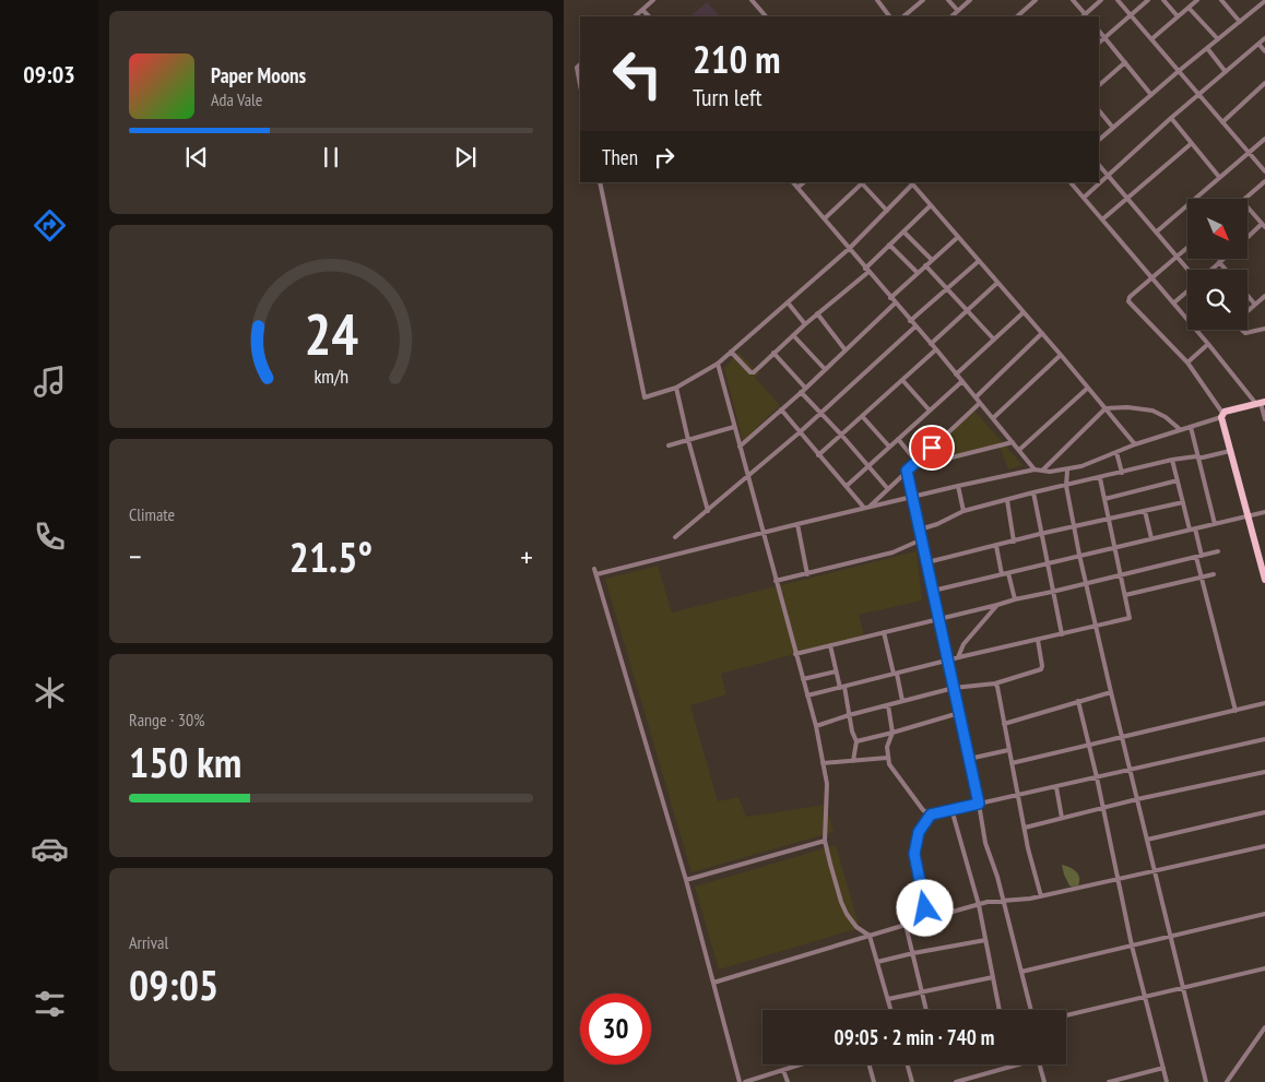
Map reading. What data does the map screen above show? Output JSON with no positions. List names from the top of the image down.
{
  "north": "bottom right",
  "page": {
    "tabs": "09:03",
    "turn": ["210 m", "Turn left"],
    "song": ["Paper Moons", "Ada Vale"],
    "then": "Then",
    "tile": [
      "Climate",
      ["Range · 30%", "150 km"],
      ["Arrival", "09:05"]
    ],
    "heat": ["−", "21.5°", "+"],
    "limit": "30",
    "trip": "09:05 · 2 min · 740 m",
    "gauge": ["24", "km/h"]
  }
}
